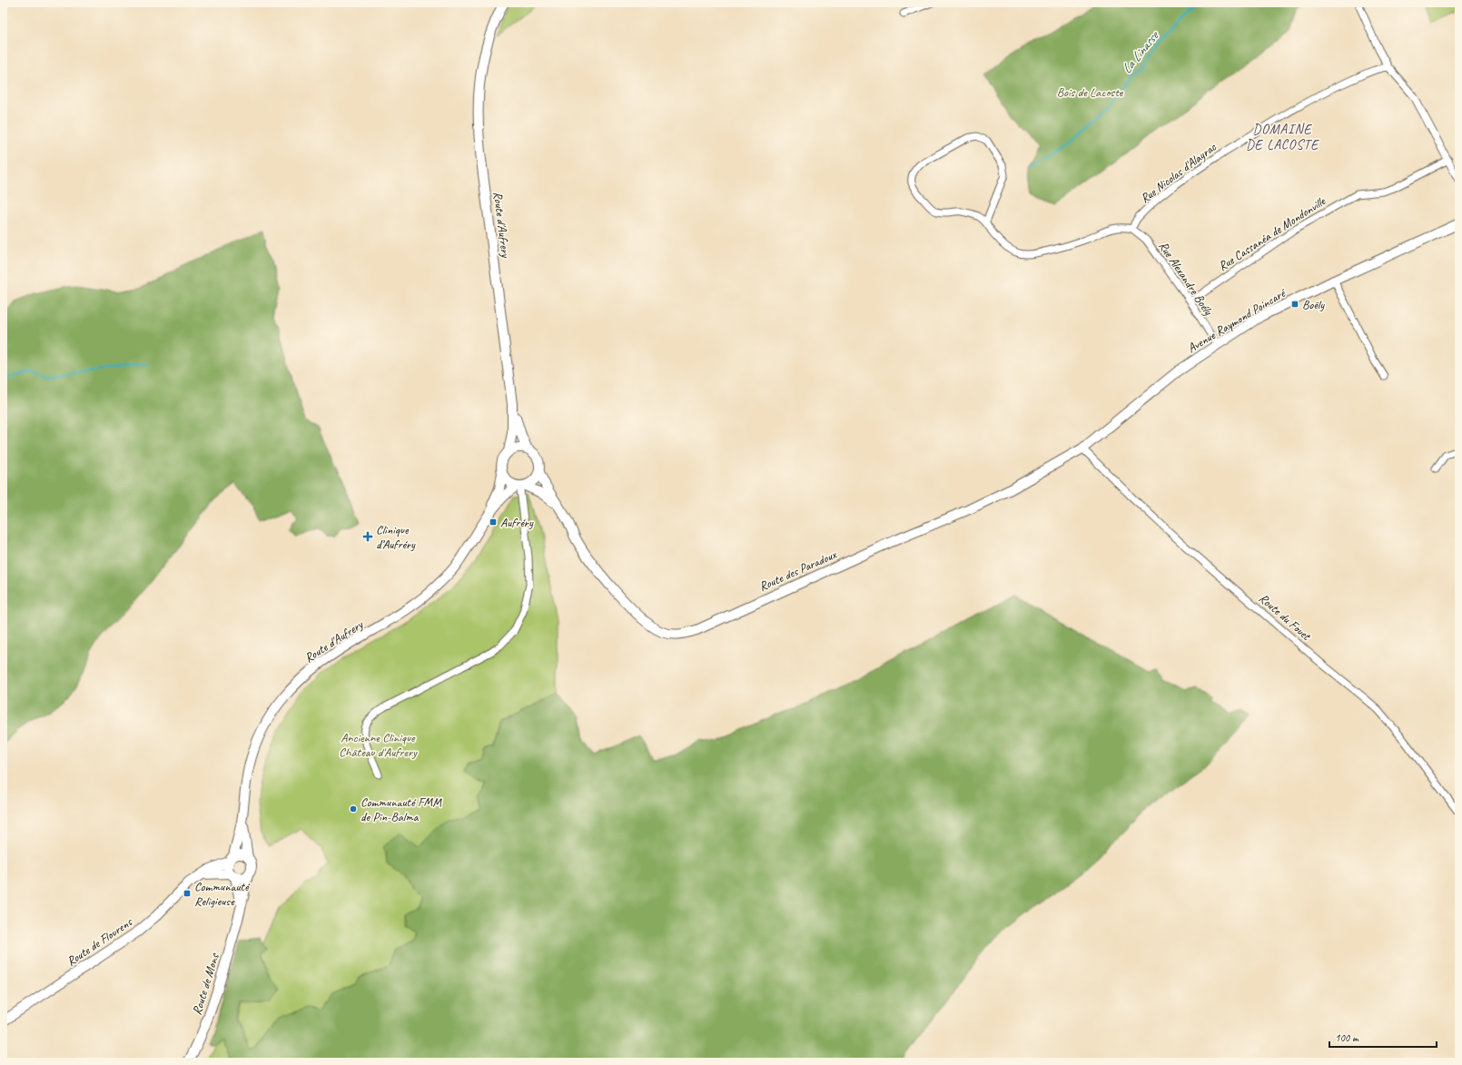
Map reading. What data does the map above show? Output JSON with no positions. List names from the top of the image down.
{
  "streets": {
    "main road": [
      "Route d'Aufrery",
      "Avenue Raymond Poincaré",
      "Route des Paradoux",
      "Route de Flourens",
      "Route de Mons"
    ],
    "street": [
      "Rue Nicolas d'Alayrac",
      "Rue Cassanéa de Mondonville",
      "Rue Alexandre Boély",
      "Route du Fouet"
    ]
  },
  "crossings": [
    ["Rue Nicolas d'Alayrac", "Rue Alexandre Boély"],
    ["Route d'Aufrery", "Route de Flourens"],
    ["Route d'Aufrery", "Route de Mons"],
    ["Rue Cassanéa de Mondonville", "Rue Alexandre Boély"],
    ["Rue Alexandre Boély", "Avenue Raymond Poincaré"],
    ["Avenue Raymond Poincaré", "Route des Paradoux"],
    ["Avenue Raymond Poincaré", "Route du Fouet"],
    ["Route des Paradoux", "Route du Fouet"],
    ["Route de Flourens", "Route de Mons"]
  ],
  "districts": ["DOMAINE DE LACOSTE"],
  "water": ["La Linasse"],
  "parks": ["Bois de Lacoste", "Ancienne Clinique Château d'Aufrery"],
  "places": {
    "transit": ["Boëly", "Aufréry", "Communauté Religieuse"],
    "health": ["Clinique d’Aufréry"],
    "other": ["Communauté FMM de Pin-Balma"]
  },
  "scale_bar": "100 m"
}
